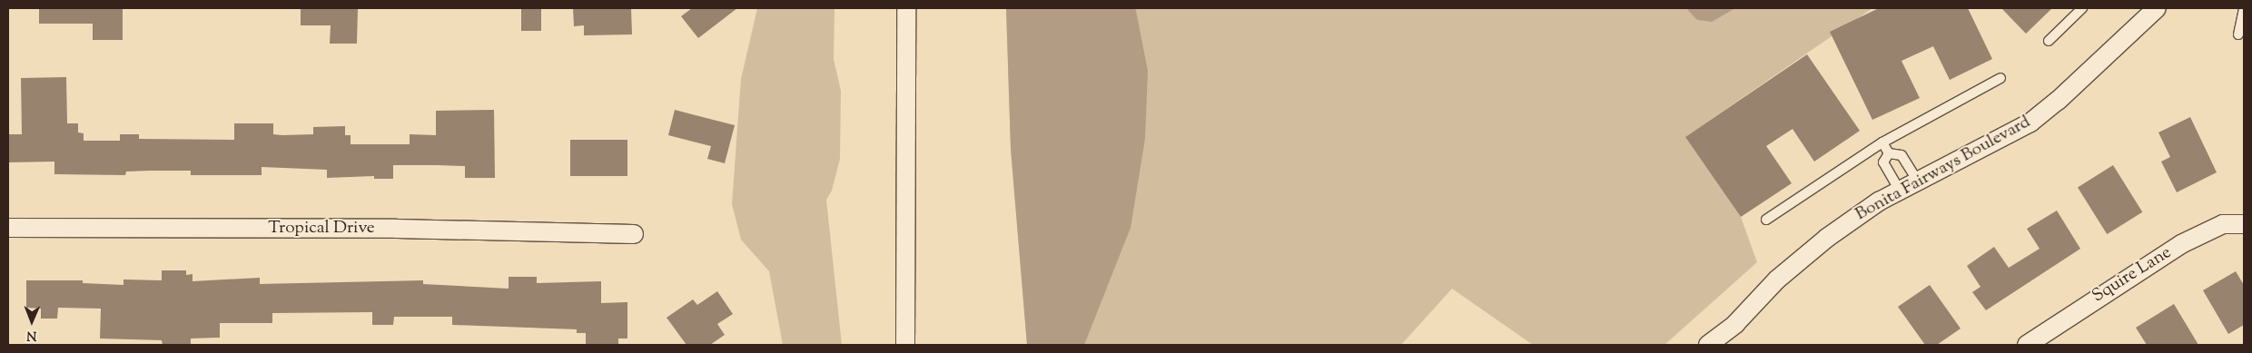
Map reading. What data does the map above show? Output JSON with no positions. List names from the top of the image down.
{
  "streets": {
    "street": ["Bonita Fairways Boulevard", "Tropical Drive", "Squire Lane"]
  },
  "north": "bottom"
}
